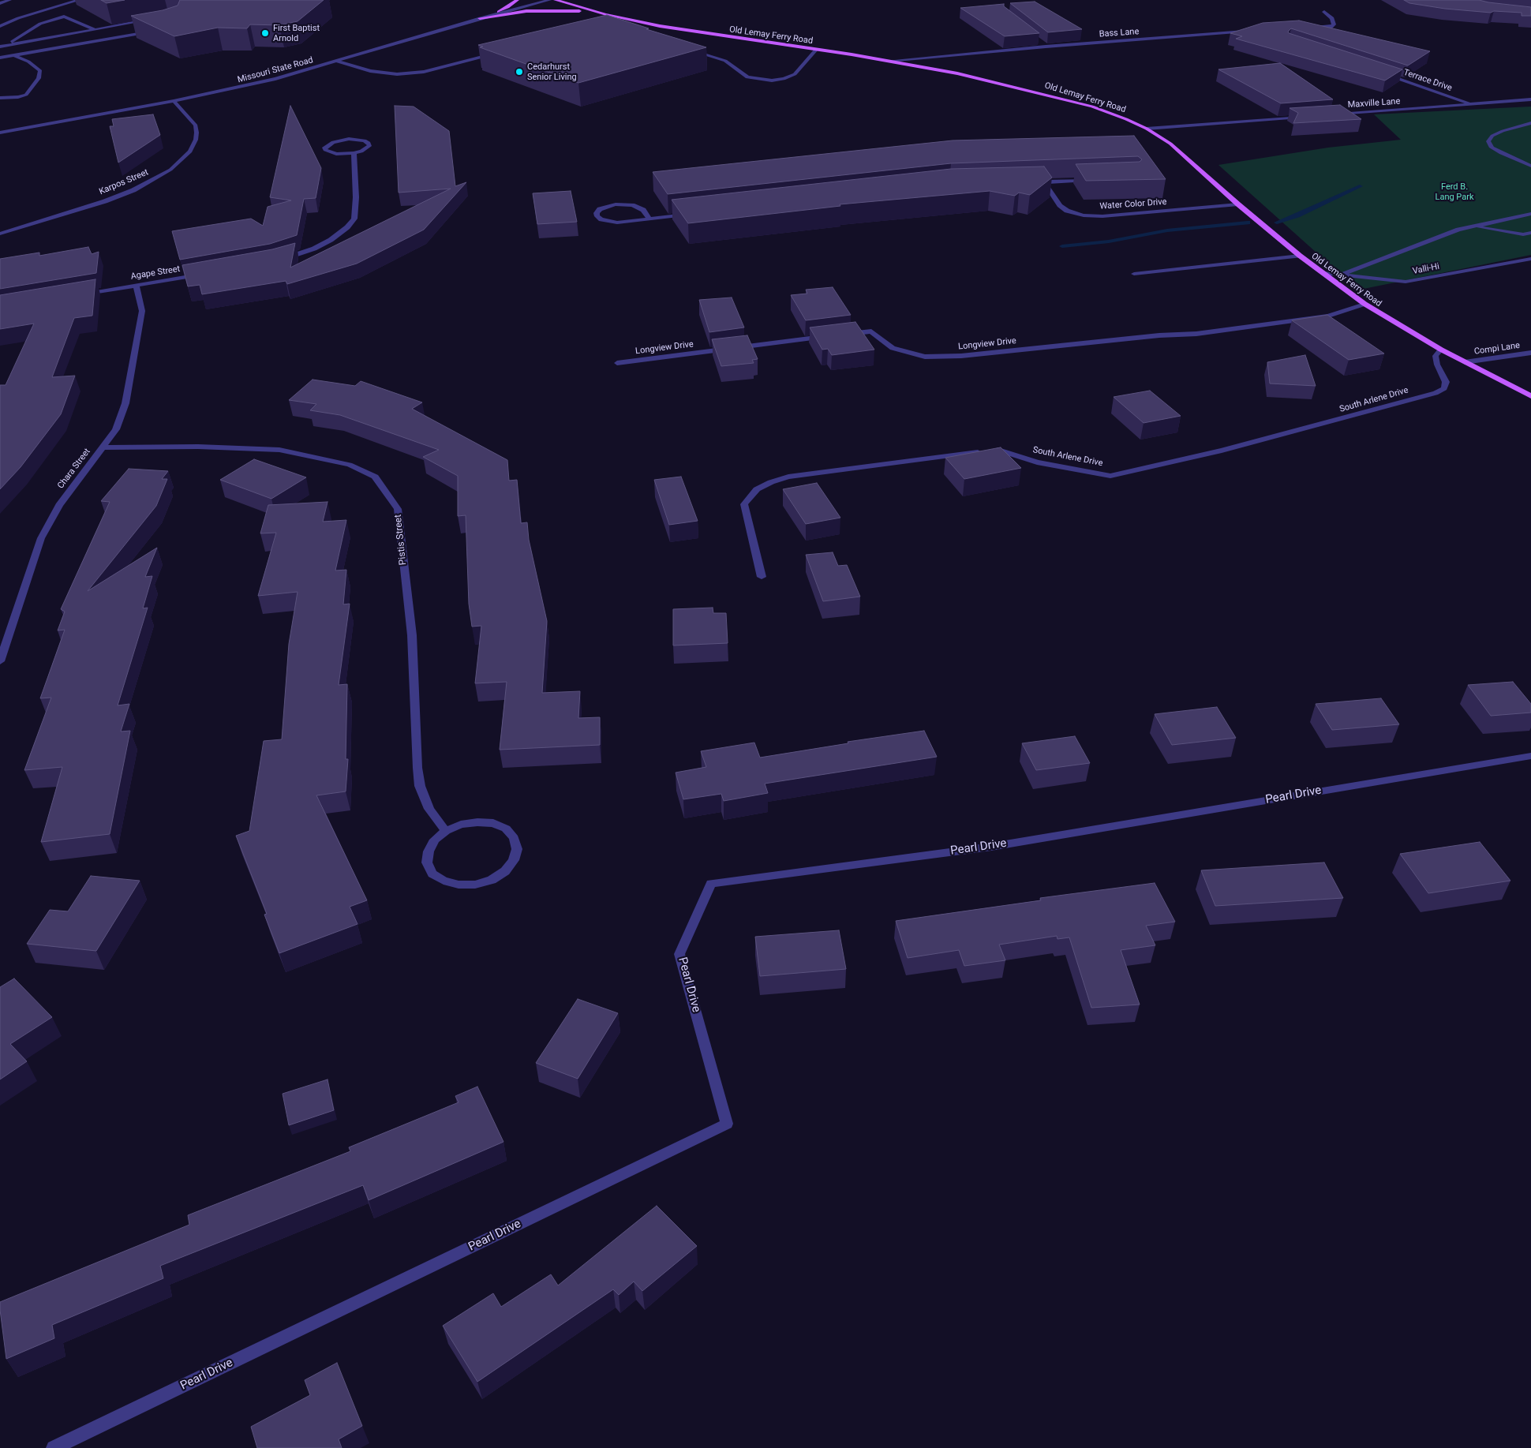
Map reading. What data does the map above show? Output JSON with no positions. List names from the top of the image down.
{
  "streets": {
    "main road": ["Old Lemay Ferry Road"],
    "street": [
      "Bass Lane",
      "Missouri State Road",
      "Terrace Drive",
      "Maxville Lane",
      "Karpos Street",
      "Water Color Drive",
      "Valli-Hi",
      "Agape Street",
      "Longview Drive",
      "Compi Lane",
      "South Arlene Drive",
      "Chara Street",
      "Pistis Street",
      "Pearl Drive"
    ]
  },
  "crossings": [
    ["Bass Lane", "Old Lemay Ferry Road"],
    ["Old Lemay Ferry Road", "Water Color Drive"],
    ["Old Lemay Ferry Road", "Valli-Hi"],
    ["Old Lemay Ferry Road", "Longview Drive"],
    ["Old Lemay Ferry Road", "Compi Lane"],
    ["Old Lemay Ferry Road", "South Arlene Drive"],
    ["Missouri State Road", "Karpos Street"],
    ["Terrace Drive", "Maxville Lane"],
    ["Agape Street", "Chara Street"],
    ["Chara Street", "Pistis Street"]
  ],
  "parks": ["Ferd B. Lang Park"],
  "places": ["First Baptist Arnold", "Cedarhurst Senior Living"]
}
